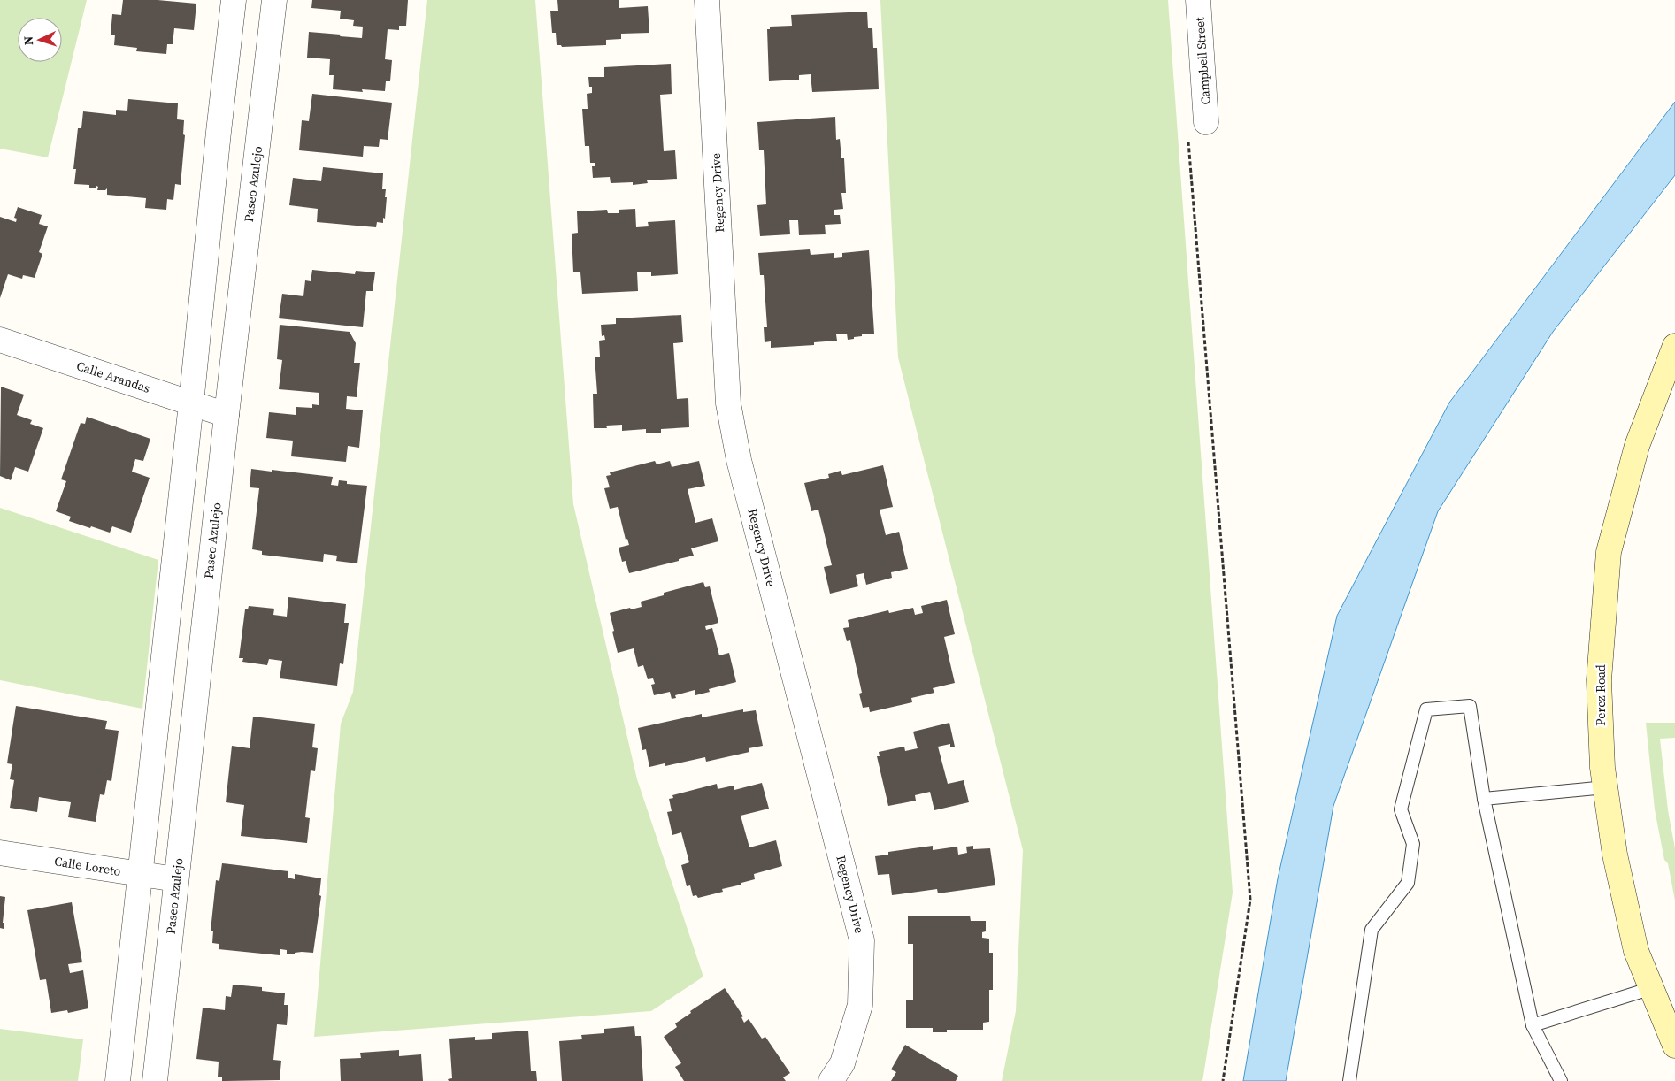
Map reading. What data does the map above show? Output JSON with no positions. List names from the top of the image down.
{
  "streets": {
    "main road": ["Perez Road"],
    "street": [
      "Campbell Street",
      "Paseo Azulejo",
      "Regency Drive",
      "Calle Arandas",
      "Calle Loreto"
    ]
  },
  "crossings": [
    ["Paseo Azulejo", "Calle Arandas"],
    ["Paseo Azulejo", "Calle Loreto"]
  ],
  "north": "left"
}
